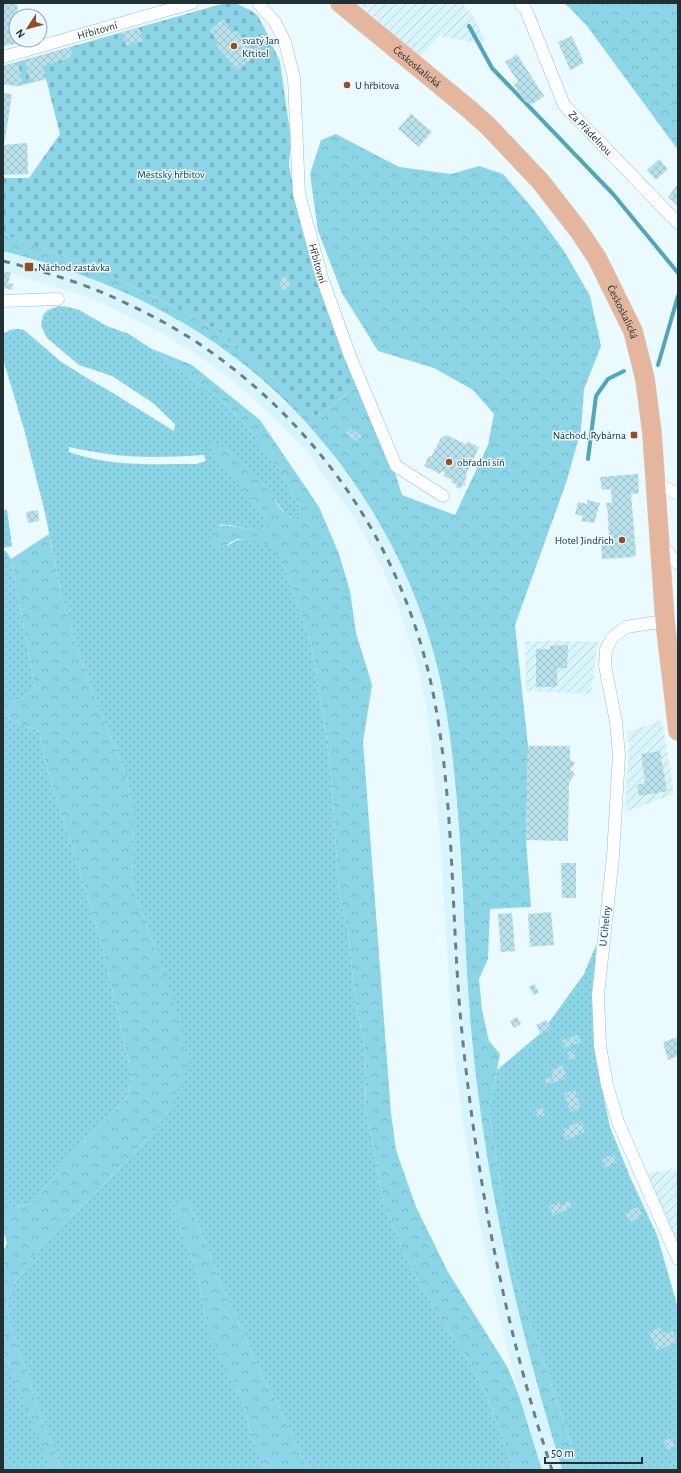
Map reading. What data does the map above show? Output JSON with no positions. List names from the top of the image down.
{
  "streets": {
    "main road": ["Českoskalická"],
    "street": ["Hřbitovní", "Za Přádelnou", "U Cihelny"]
  },
  "crossings": [
    ["Českoskalická", "U Cihelny"]
  ],
  "parks": ["Městský hřbitov"],
  "places": {
    "other": [
      "svatý Jan Křtitel",
      "U hřbitova",
      "obřadní síň",
      "Hotel Jindřich"
    ],
    "transit": ["Náchod zastávka", "Náchod, Rybárna"]
  },
  "scale_bar": "50 m",
  "north": "bottom left"
}
